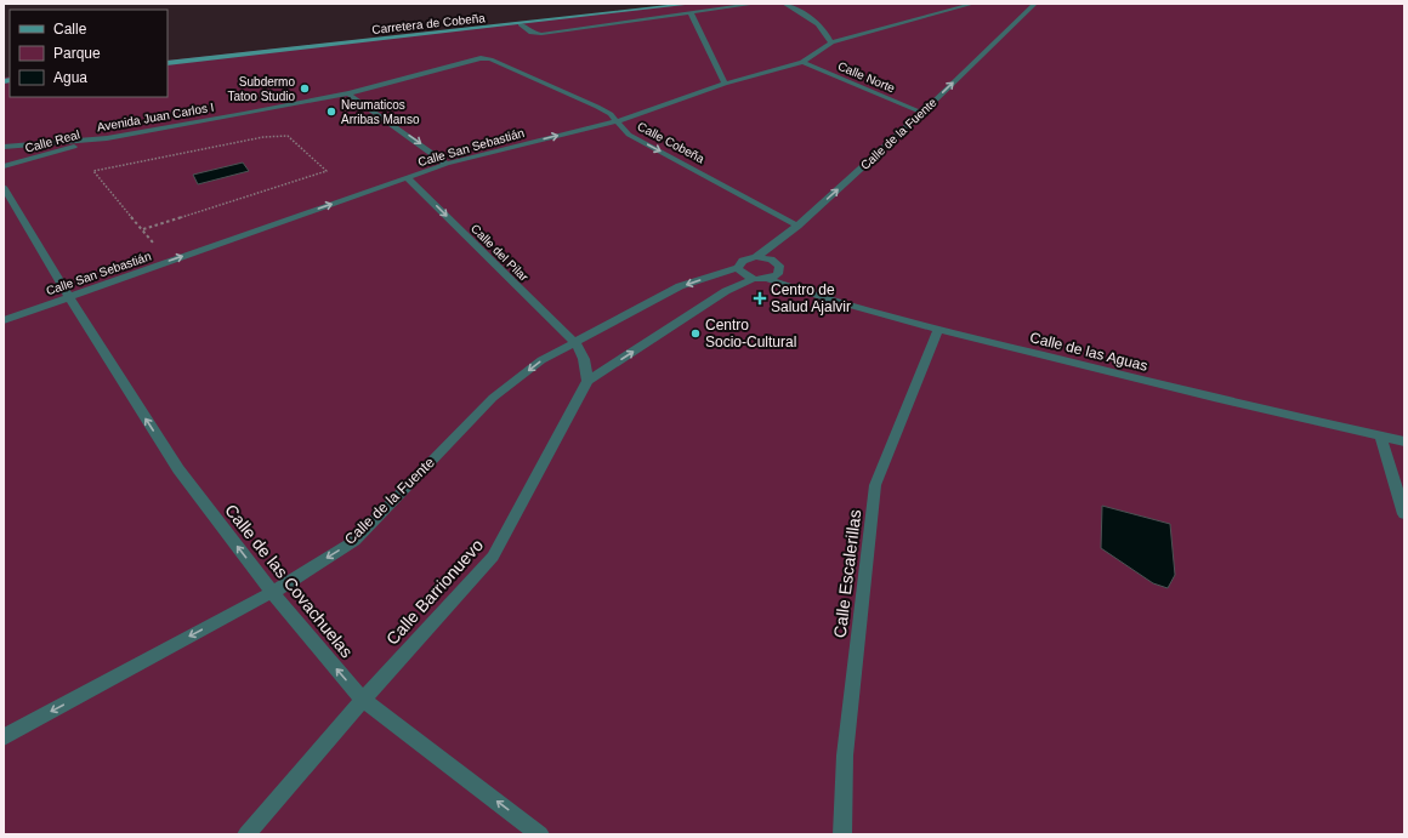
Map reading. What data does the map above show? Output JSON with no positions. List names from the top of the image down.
{
  "streets": {
    "street": [
      "Carretera de Cobeña",
      "Calle Norte",
      "Avenida Juan Carlos I",
      "Calle de la Fuente",
      "Calle Real",
      "Calle Cobeña",
      "Calle San Sebastián",
      "Calle del Pilar",
      "Calle de las Aguas",
      "Calle Escalerillas",
      "Calle de las Covachuelas",
      "Calle Barrionuevo"
    ]
  },
  "crossings": [
    ["Calle Norte", "Calle de la Fuente"],
    ["Calle Norte", "Calle San Sebastián"],
    ["Avenida Juan Carlos I", "Calle Real"],
    ["Avenida Juan Carlos I", "Calle Cobeña"],
    ["Calle de la Fuente", "Calle Cobeña"],
    ["Calle de la Fuente", "Calle del Pilar"],
    ["Calle de la Fuente", "Calle de las Covachuelas"],
    ["Calle Cobeña", "Calle San Sebastián"],
    ["Calle San Sebastián", "Calle del Pilar"],
    ["Calle San Sebastián", "Calle de las Covachuelas"],
    ["Calle de las Aguas", "Calle Escalerillas"],
    ["Calle de las Covachuelas", "Calle Barrionuevo"]
  ],
  "one_way": [
    "Calle Cobeña",
    "Calle San Sebastián",
    "Calle del Pilar",
    "Calle de las Covachuelas"
  ],
  "places": {
    "other": ["Subdermo Tatoo Studio", "Neumaticos Arribas Manso", "Centro Socio-Cultural"],
    "health": ["Centro de Salud Ajalvir"]
  },
  "legend": ["Calle", "Parque", "Agua"]
}
